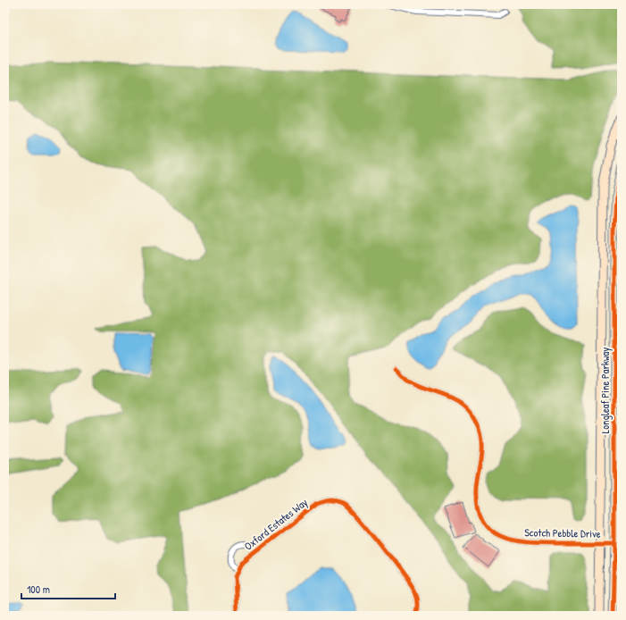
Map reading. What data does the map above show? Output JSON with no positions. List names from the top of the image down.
{
  "streets": {
    "main road": ["Longleaf Pine Parkway"],
    "street": ["Oxford Estates Way", "Scotch Pebble Drive"]
  },
  "crossings": [
    ["Longleaf Pine Parkway", "Scotch Pebble Drive"]
  ],
  "scale_bar": "100 m"
}
